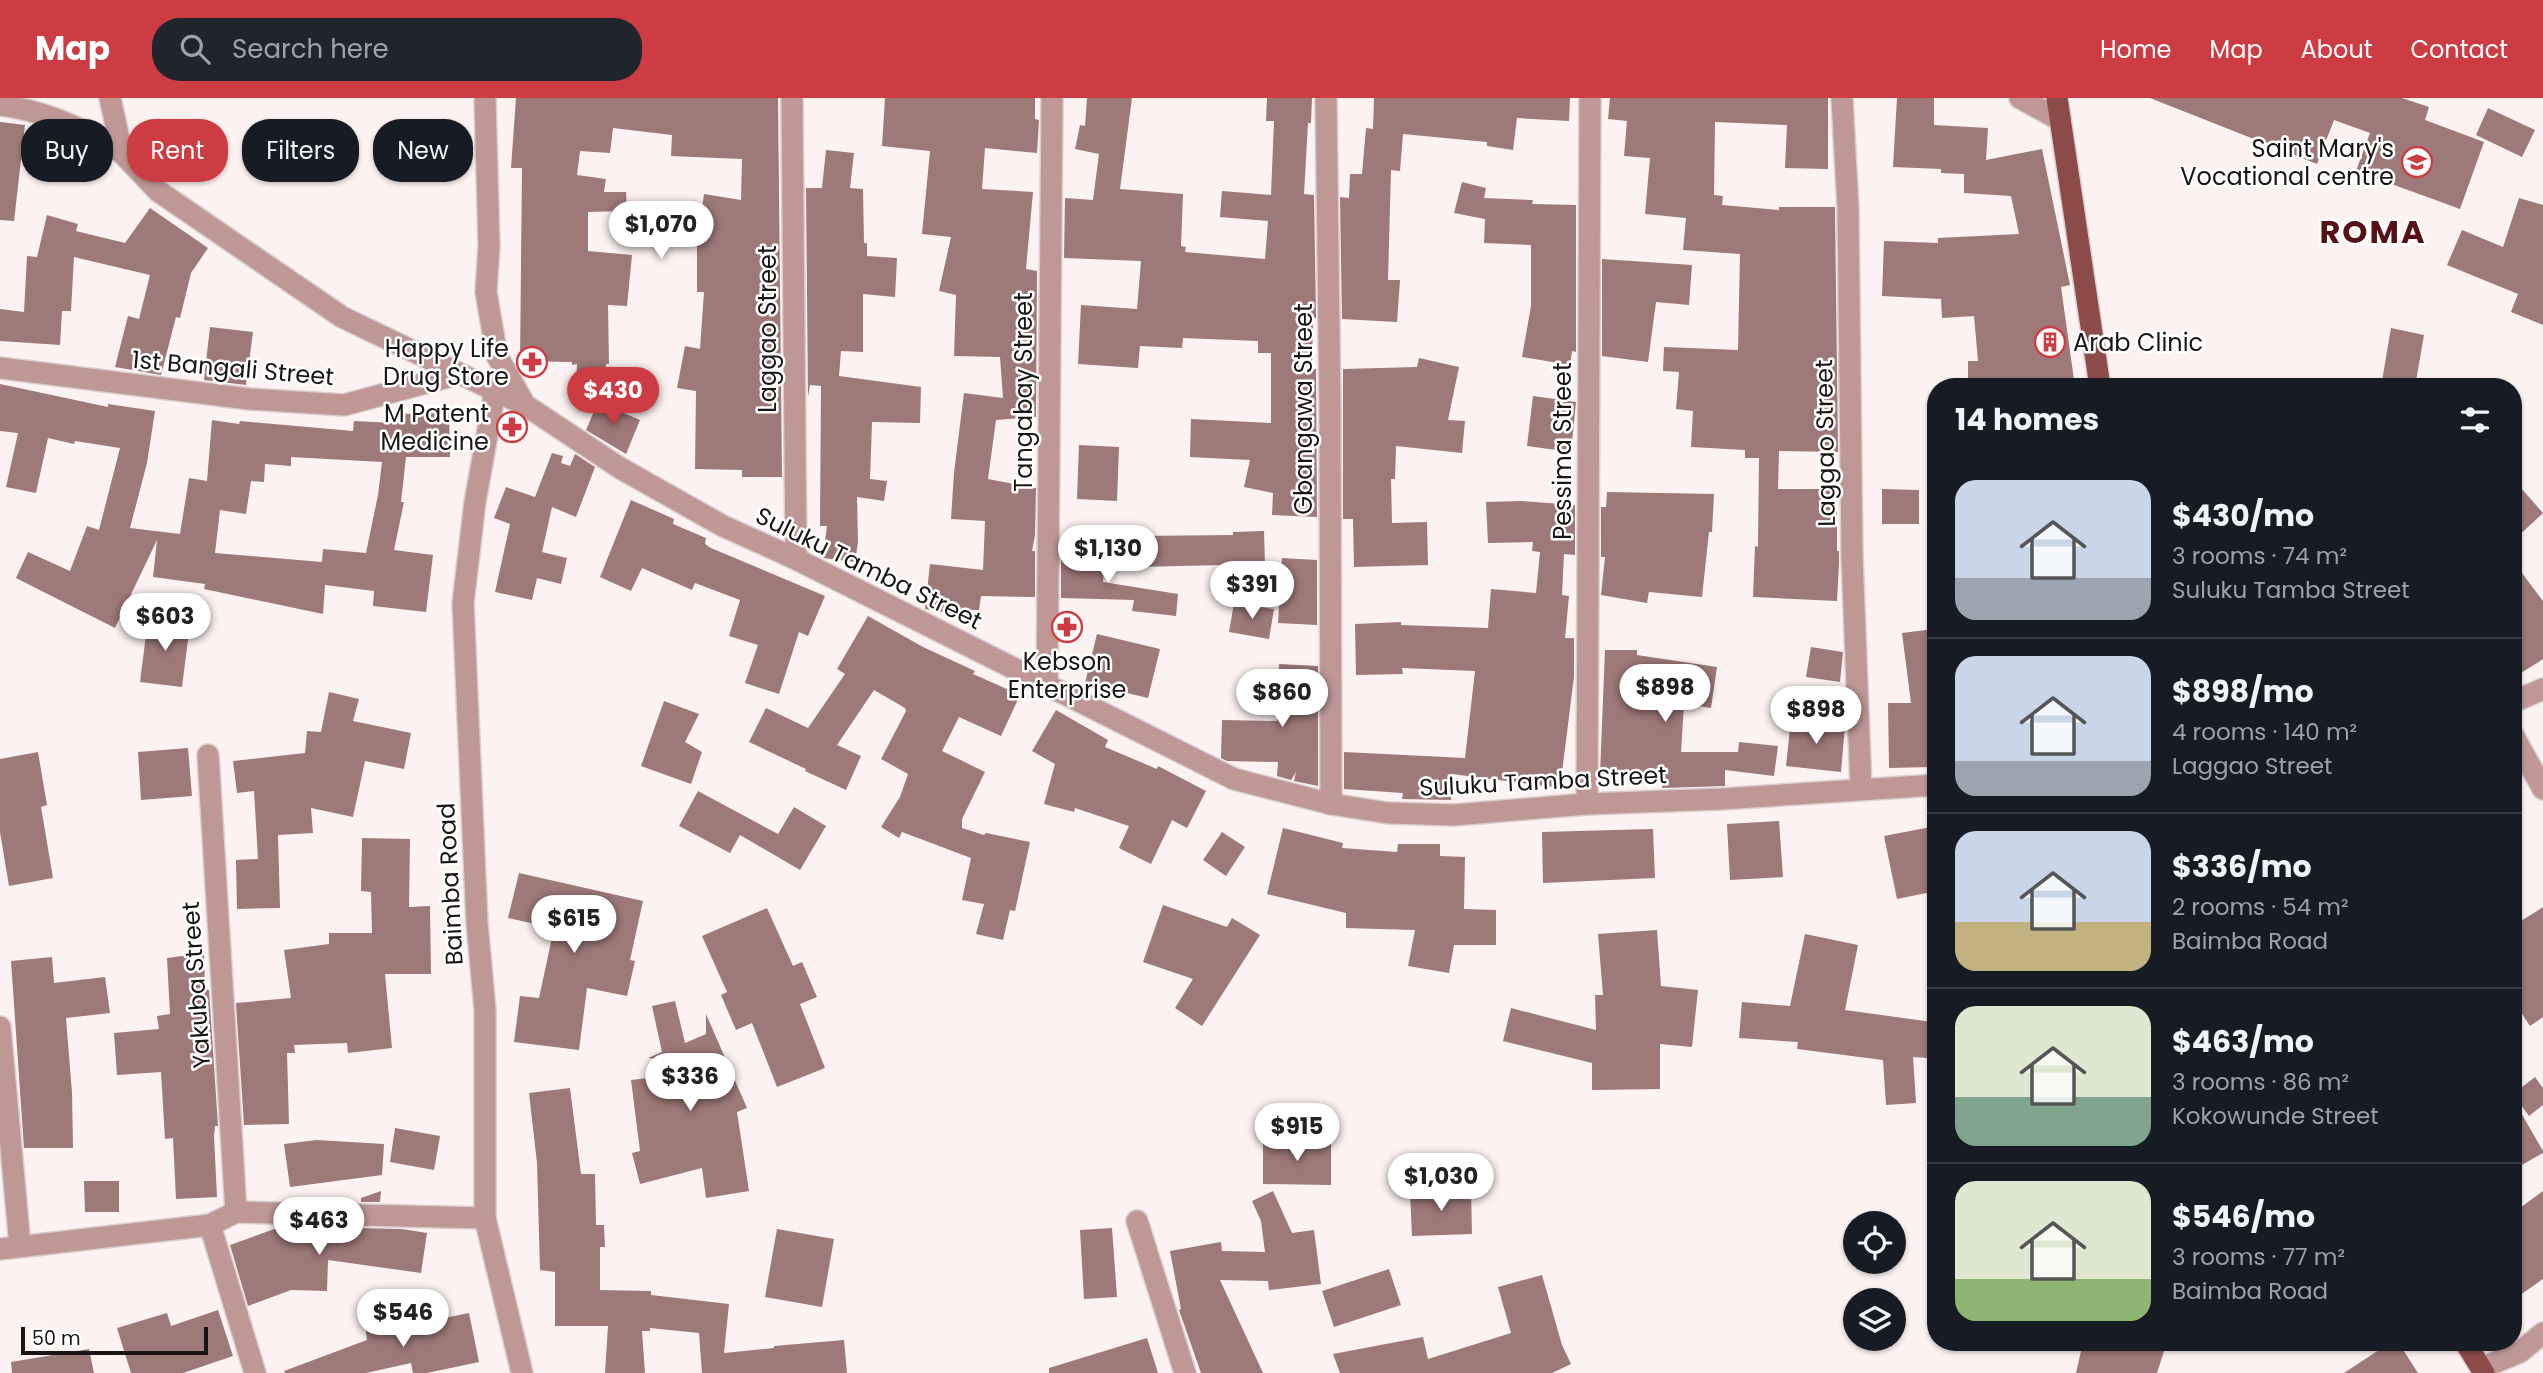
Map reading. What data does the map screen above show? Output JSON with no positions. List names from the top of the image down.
{
  "streets": {
    "street": [
      "Laggao Street",
      "1st Bangali Street",
      "Tangabay Street",
      "Gbangawa Street",
      "Pessima Street",
      "Suluku Tamba Street",
      "Baimba Road",
      "Yakuba Street"
    ]
  },
  "crossings": [
    ["Laggao Street", "Suluku Tamba Street"],
    ["1st Bangali Street", "Suluku Tamba Street"],
    ["Tangabay Street", "Suluku Tamba Street"],
    ["Gbangawa Street", "Suluku Tamba Street"],
    ["Pessima Street", "Suluku Tamba Street"],
    ["Suluku Tamba Street", "Baimba Road"]
  ],
  "districts": ["ROMA"],
  "places": {
    "school or university": ["Saint Mary's Vocational centre"],
    "building": ["Arab Clinic"],
    "pharmacy": ["Happy Life Drug Store", "M Patent Medicine", "Kebson Enterprise"]
  },
  "scale_bar": "50 m",
  "page": {
    "header": "Map",
    "search": "Search here",
    "nav": [
      "Home",
      "Map",
      "About",
      "Contact"
    ],
    "chip": [
      "Buy",
      "Rent",
      "Filters",
      "New"
    ],
    "price": [
      "$1,070",
      "$430",
      "$1,130",
      "$391",
      "$603",
      "$898",
      "$860",
      "$898",
      "$615",
      "$336",
      "$915",
      "$1,030",
      "$463",
      "$546"
    ],
    "heading": "14 homes",
    "list": [
      {
        "name": "$430/mo",
        "note": "3 rooms · 74 m² · Suluku Tamba Street"
      },
      {
        "name": "$898/mo",
        "note": "4 rooms · 140 m² · Laggao Street"
      },
      {
        "name": "$336/mo",
        "note": "2 rooms · 54 m² · Baimba Road"
      },
      {
        "name": "$463/mo",
        "note": "3 rooms · 86 m² · Kokowunde Street"
      },
      {
        "name": "$546/mo",
        "note": "3 rooms · 77 m² · Baimba Road"
      }
    ],
    "scale": "50 m"
  }
}
